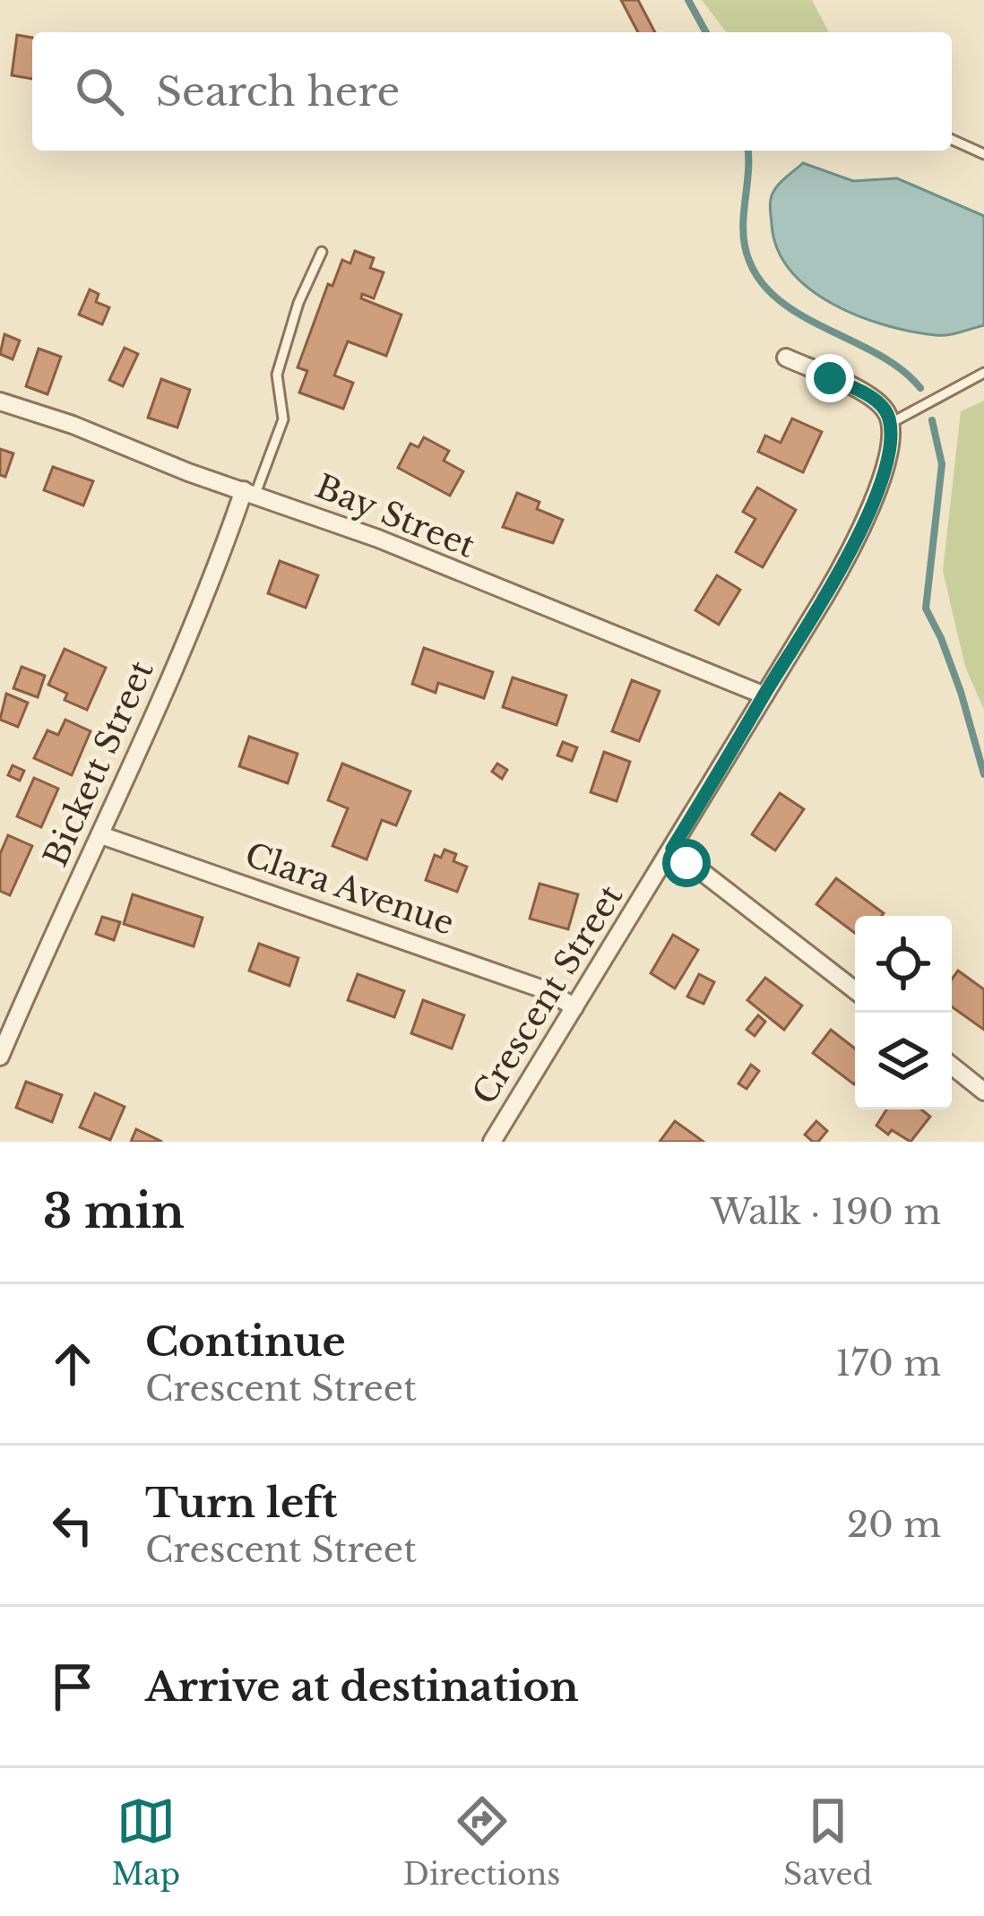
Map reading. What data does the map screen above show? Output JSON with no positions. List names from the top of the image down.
{
  "streets": {
    "street": [
      "Bay Street",
      "Bickett Street",
      "Clara Avenue",
      "Crescent Street"
    ]
  },
  "crossings": [
    ["Bay Street", "Bickett Street"],
    ["Bay Street", "Crescent Street"],
    ["Bickett Street", "Clara Avenue"],
    ["Clara Avenue", "Crescent Street"]
  ],
  "page": {
    "search": "Search here",
    "heading": ["3 min", "Walk · 190 m"],
    "list": [
      ["Continue", "Crescent Street", "170 m"],
      ["Turn left", "Crescent Street", "20 m"],
      "Arrive at destination"
    ],
    "nav": ["Map", "Directions", "Saved"]
  }
}
